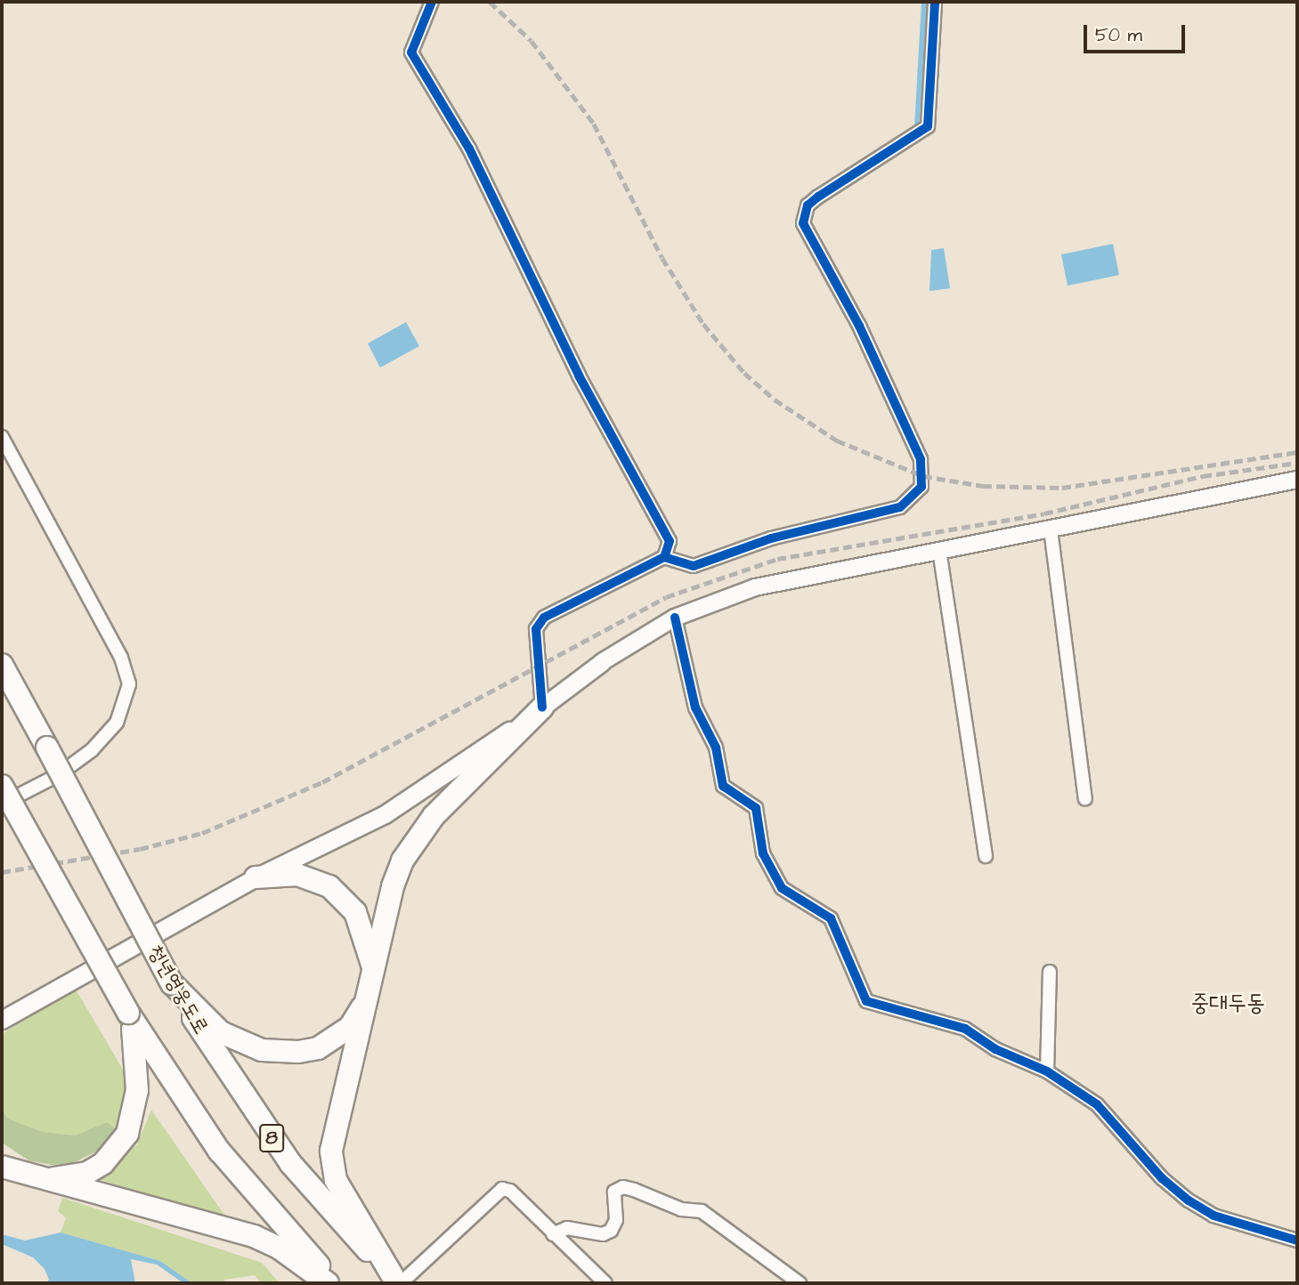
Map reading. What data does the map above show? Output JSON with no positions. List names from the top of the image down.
{
  "streets": {
    "highway": ["청년영웅도로", "8"]
  },
  "districts": ["중대두동"],
  "scale_bar": "50 m"
}
